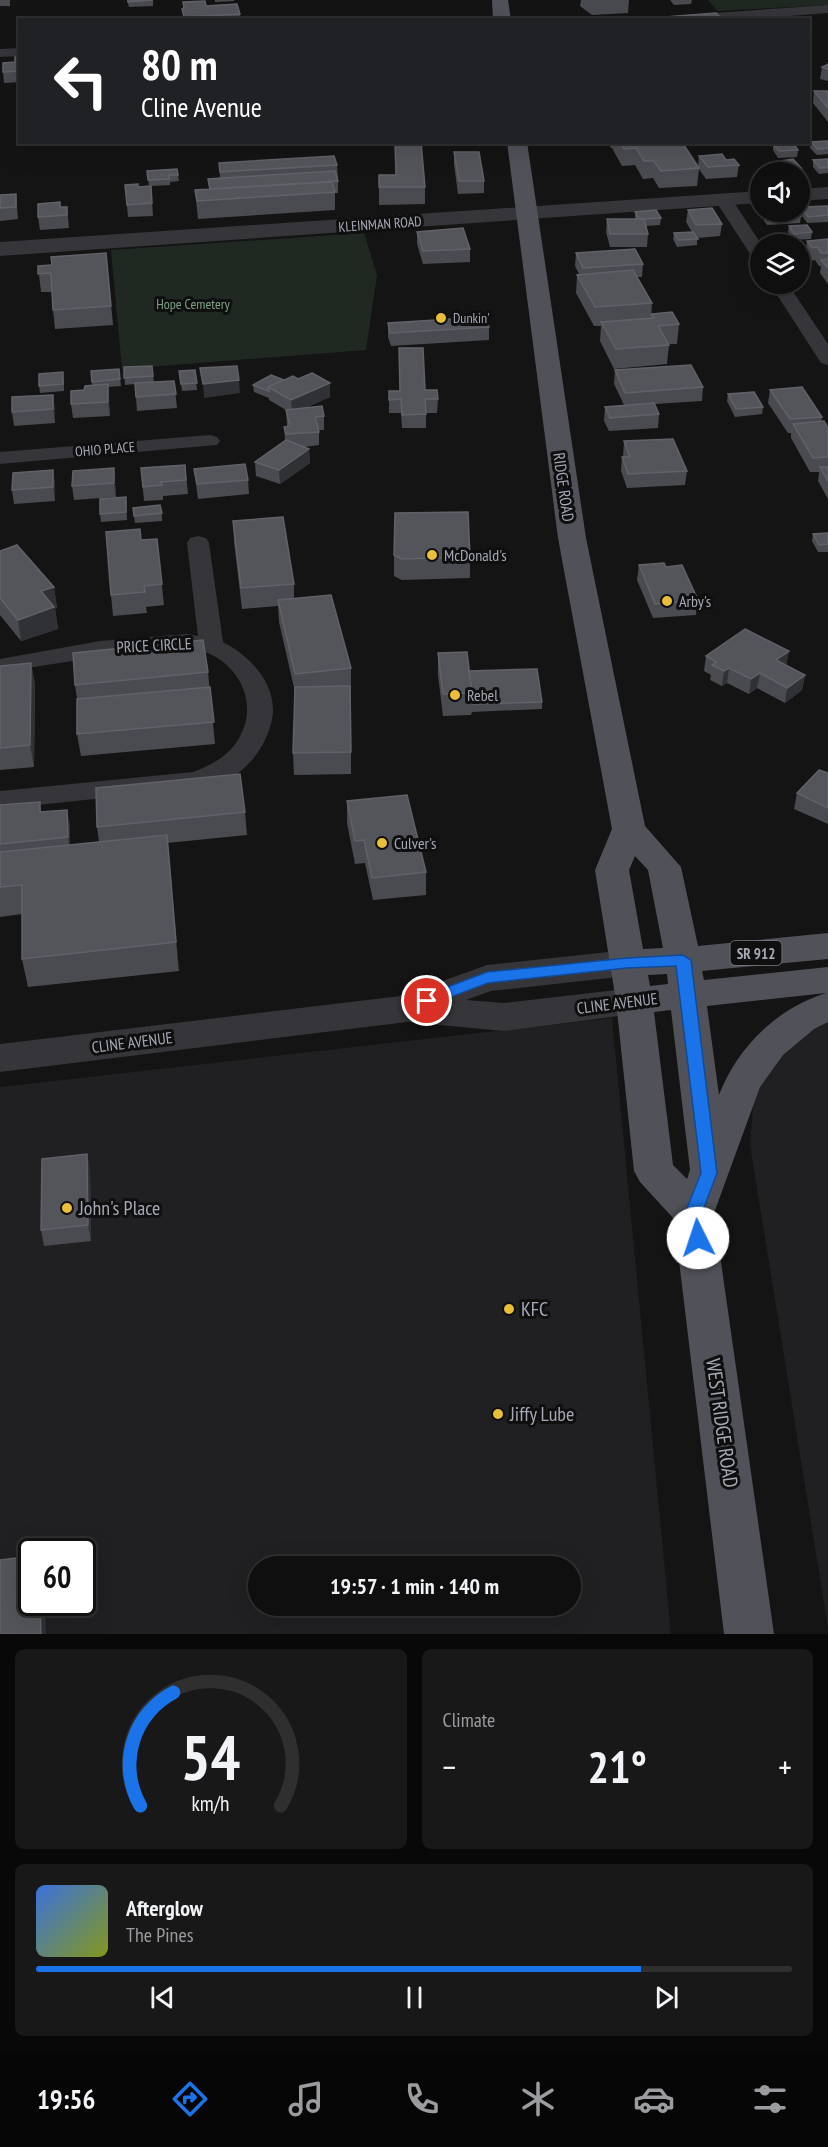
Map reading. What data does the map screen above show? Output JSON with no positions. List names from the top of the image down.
{
  "streets": {
    "main road": [
      "RIDGE ROAD",
      "SR 912",
      "CLINE AVENUE",
      "WEST RIDGE ROAD"
    ],
    "street": ["KLEINMAN ROAD", "OHIO PLACE", "PRICE CIRCLE"]
  },
  "crossings": [
    ["KLEINMAN ROAD", "RIDGE ROAD"],
    ["CLINE AVENUE", "WEST RIDGE ROAD"]
  ],
  "parks": ["Hope Cemetery"],
  "places": [
    "Dunkin'",
    "McDonald's",
    "Arby's",
    "Rebel",
    "Culver's",
    "John's Place",
    "KFC",
    "Jiffy Lube"
  ],
  "page": {
    "turn": ["80 m", "Cline Avenue"],
    "limit": "60",
    "trip": "19:57 · 1 min · 140 m",
    "tile": "Climate",
    "heat": ["−", "21°", "+"],
    "song": ["Afterglow", "The Pines"],
    "tabs": "19:56",
    "gauge": ["54", "km/h"]
  }
}
